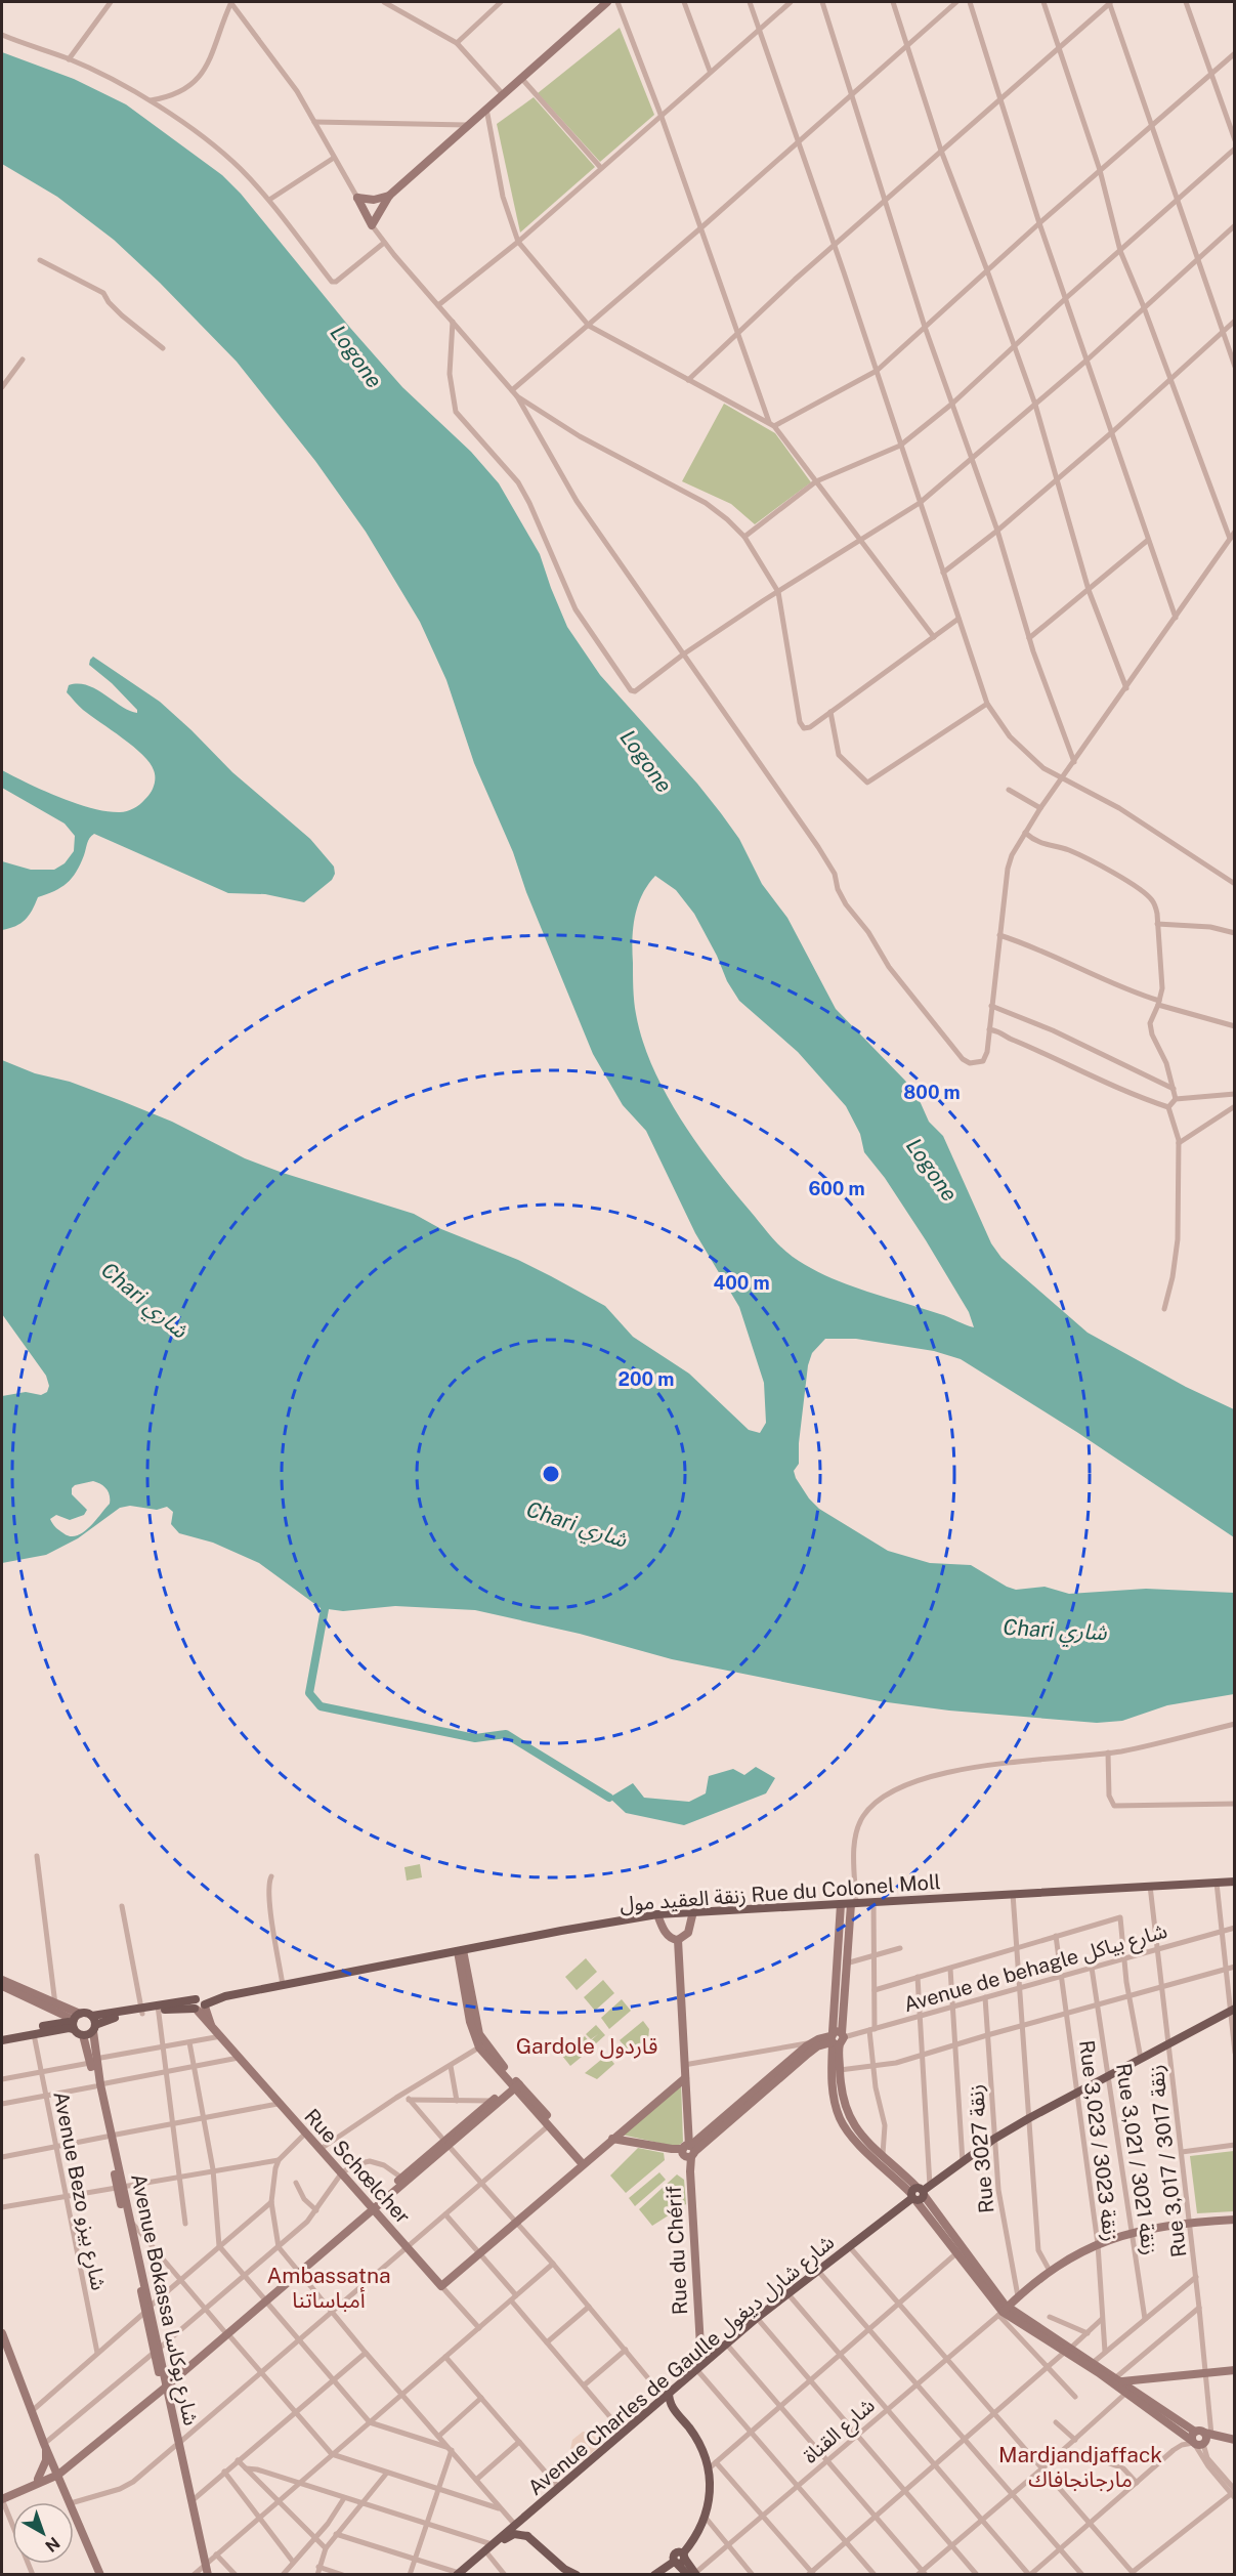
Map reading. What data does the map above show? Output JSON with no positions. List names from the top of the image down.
{
  "streets": {
    "main road": ["زنقة العقيد مول Rue du Colonel Moll", "Avenue Charles de Gaulle شارع شارل ديغول"],
    "street": [
      "Avenue de behagle شارع بياكل",
      "Rue 3,023 / زنقة 3023",
      "Rue 3027 زنقة",
      "Rue 3,021 / زنقة 3021",
      "Rue 3,017 / زنقة 3017",
      "Rue Schœlcher",
      "Avenue Bezo شارع بيزو",
      "Rue du Chérif",
      "Avenue Bokassa شارع بوكاسا",
      "شارع القناة"
    ]
  },
  "crossings": [
    ["زنقة العقيد مول Rue du Colonel Moll", "Rue 3,017 / زنقة 3017"],
    ["زنقة العقيد مول Rue du Colonel Moll", "Rue Schœlcher"],
    ["Avenue de behagle شارع بياكل", "Rue 3,023 / زنقة 3023"],
    ["Avenue de behagle شارع بياكل", "Rue 3027 زنقة"],
    ["Avenue de behagle شارع بياكل", "Rue 3,021 / زنقة 3021"],
    ["Avenue de behagle شارع بياكل", "Rue 3,017 / زنقة 3017"],
    ["Rue 3,023 / زنقة 3023", "Avenue Charles de Gaulle شارع شارل ديغول"],
    ["Rue 3027 زنقة", "Avenue Charles de Gaulle شارع شارل ديغول"],
    ["Rue 3,021 / زنقة 3021", "Avenue Charles de Gaulle شارع شارل ديغول"],
    ["Rue 3,017 / زنقة 3017", "Avenue Charles de Gaulle شارع شارل ديغول"],
    ["Rue du Chérif", "Avenue Charles de Gaulle شارع شارل ديغول"]
  ],
  "districts": ["Gardole قاردول", "Ambassatna أمباساتنا", "Mardjandjaffack مارجانجافاك"],
  "water": ["Logone", "Chari شاري"],
  "north": "bottom right",
  "rings": [
    "800 m",
    "600 m",
    "400 m",
    "200 m"
  ]
}
